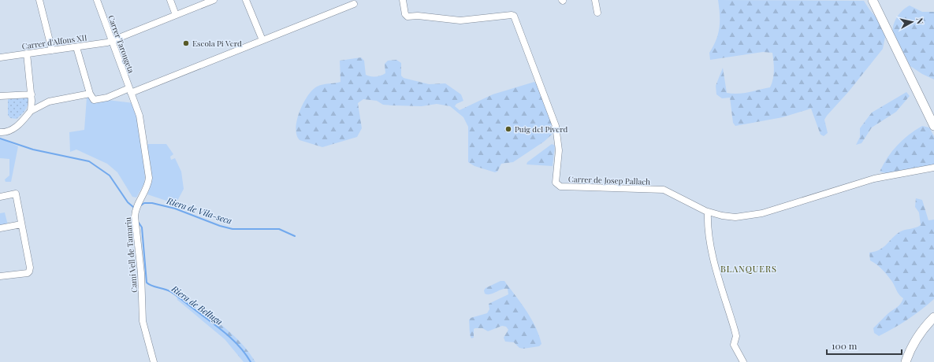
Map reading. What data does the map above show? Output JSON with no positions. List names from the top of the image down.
{
  "streets": {
    "street": [
      "Carrer d'Alfons XII",
      "Carrer Tarongeta",
      "Carrer de Josep Pallach",
      "Camí Vell de Tamariu"
    ]
  },
  "crossings": [
    ["Carrer d'Alfons XII", "Carrer Tarongeta"],
    ["Carrer Tarongeta", "Camí Vell de Tamariu"]
  ],
  "districts": ["BLANQUERS"],
  "water": ["Riera de Vila-seca", "Riera de Belluga"],
  "places": ["Escola Pi Verd", "Puig del Piverd"],
  "scale_bar": "100 m",
  "north": "right"
}
